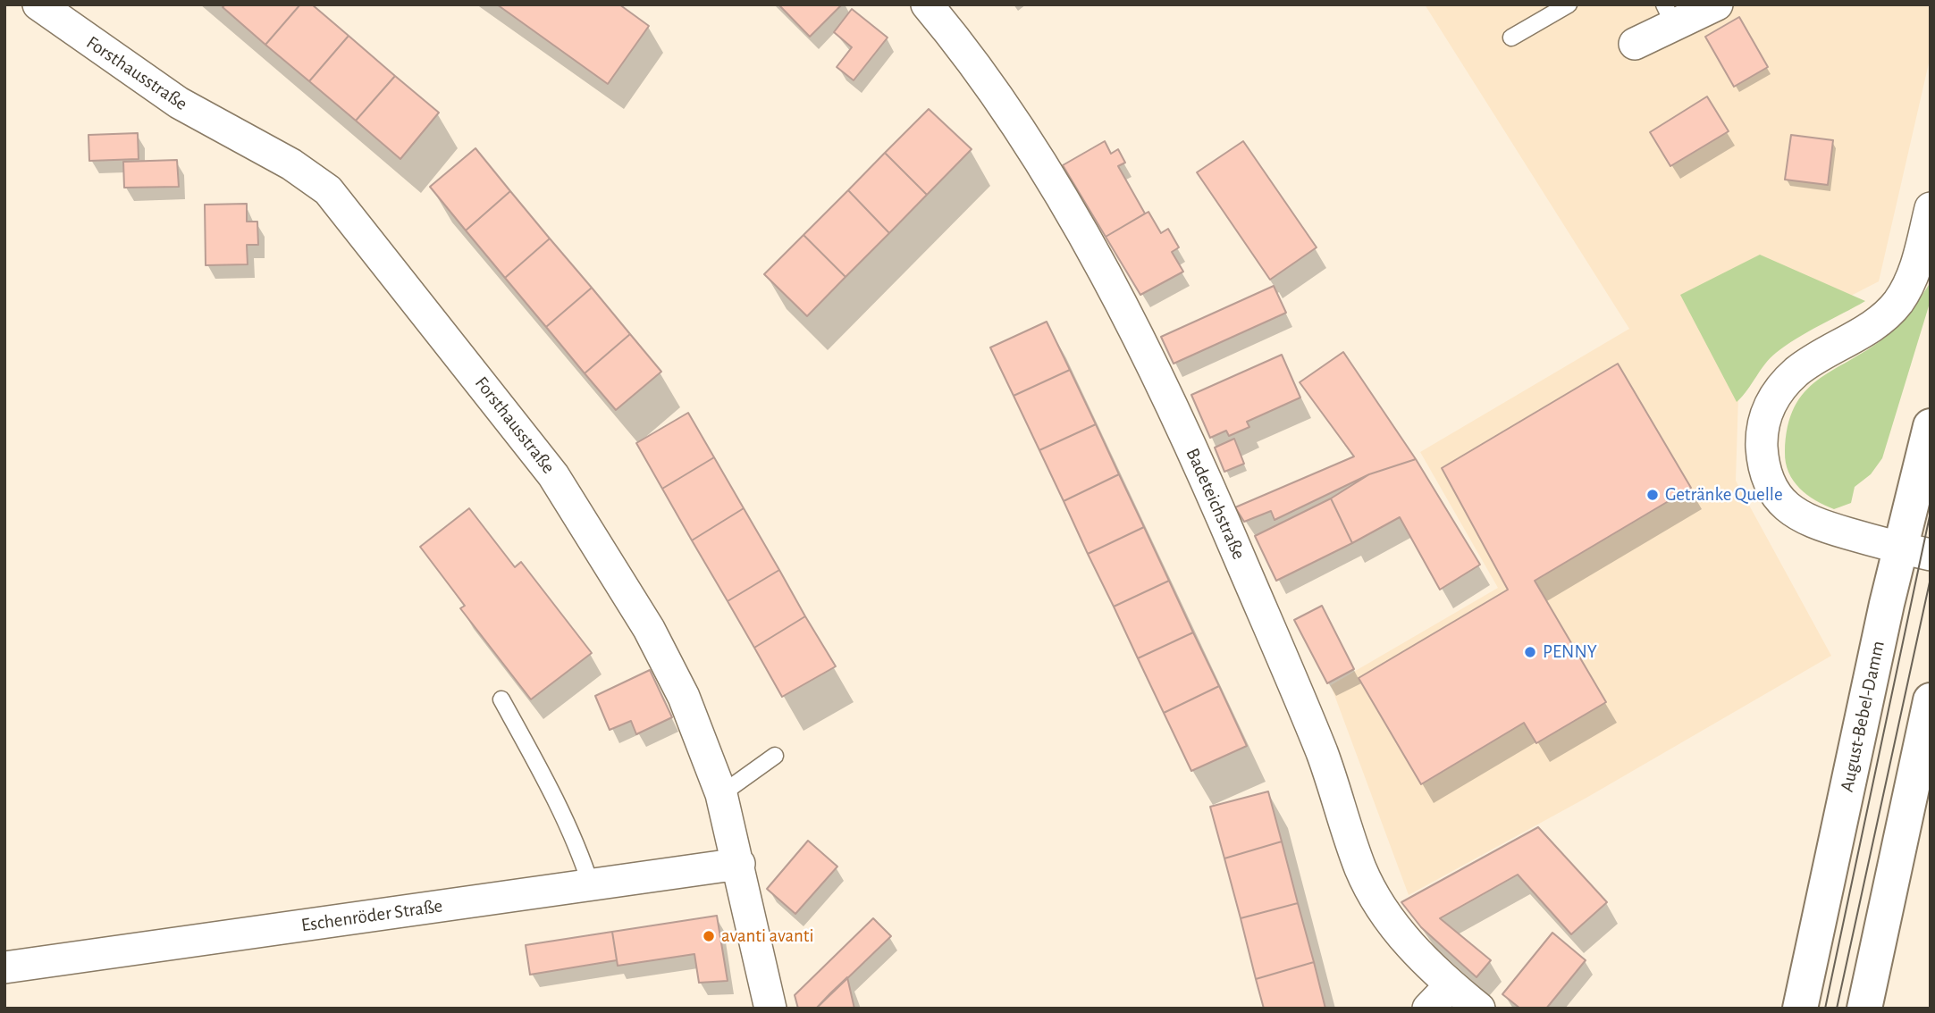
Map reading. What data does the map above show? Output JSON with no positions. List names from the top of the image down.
{
  "streets": {
    "main road": ["August-Bebel-Damm"],
    "street": ["Forsthausstraße", "Badeteichstraße", "Eschenröder Straße"]
  },
  "crossings": [
    ["Forsthausstraße", "Eschenröder Straße"]
  ],
  "places": ["Getränke Quelle", "PENNY", "avanti avanti"]
}
